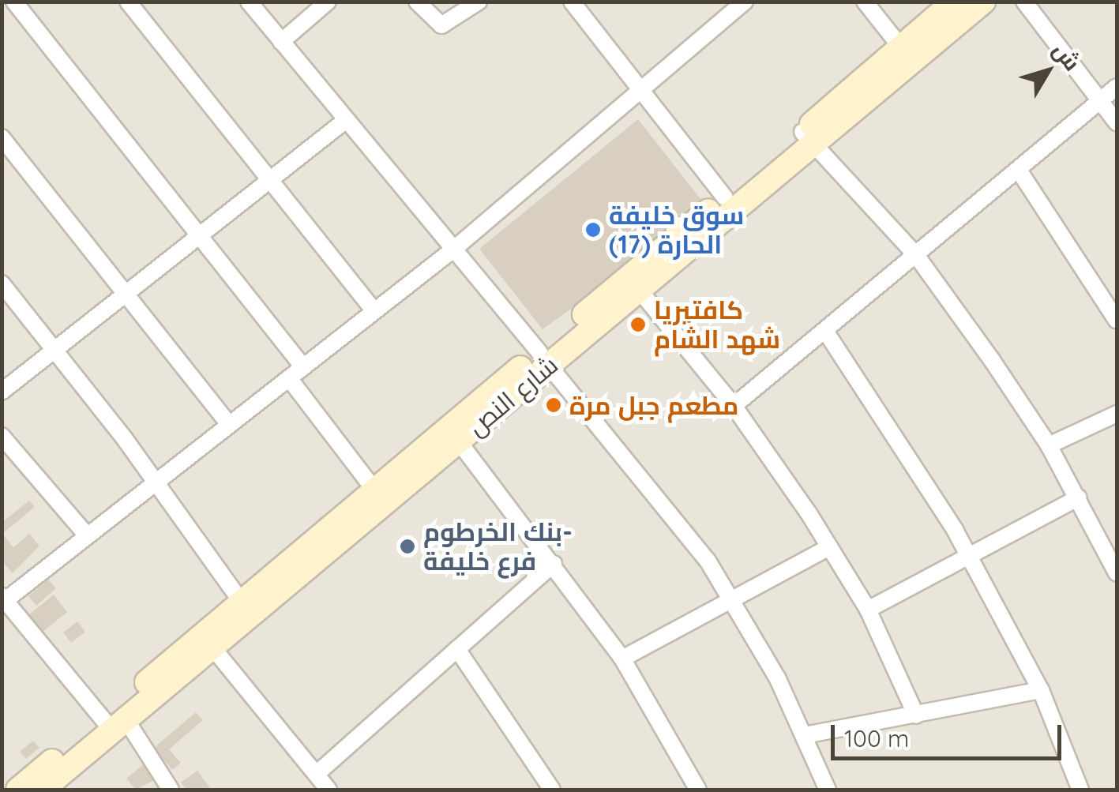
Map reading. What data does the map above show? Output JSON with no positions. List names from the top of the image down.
{
  "streets": {
    "main road": ["شارع النص"]
  },
  "places": [
    "سوق خليفة الحارة (17)",
    "كافتيريا شهد الشام",
    "مطعم جبل مرة",
    "بنك الخرطوم- فرع خليفة"
  ],
  "scale_bar": "100 m",
  "north": "top right"
}
